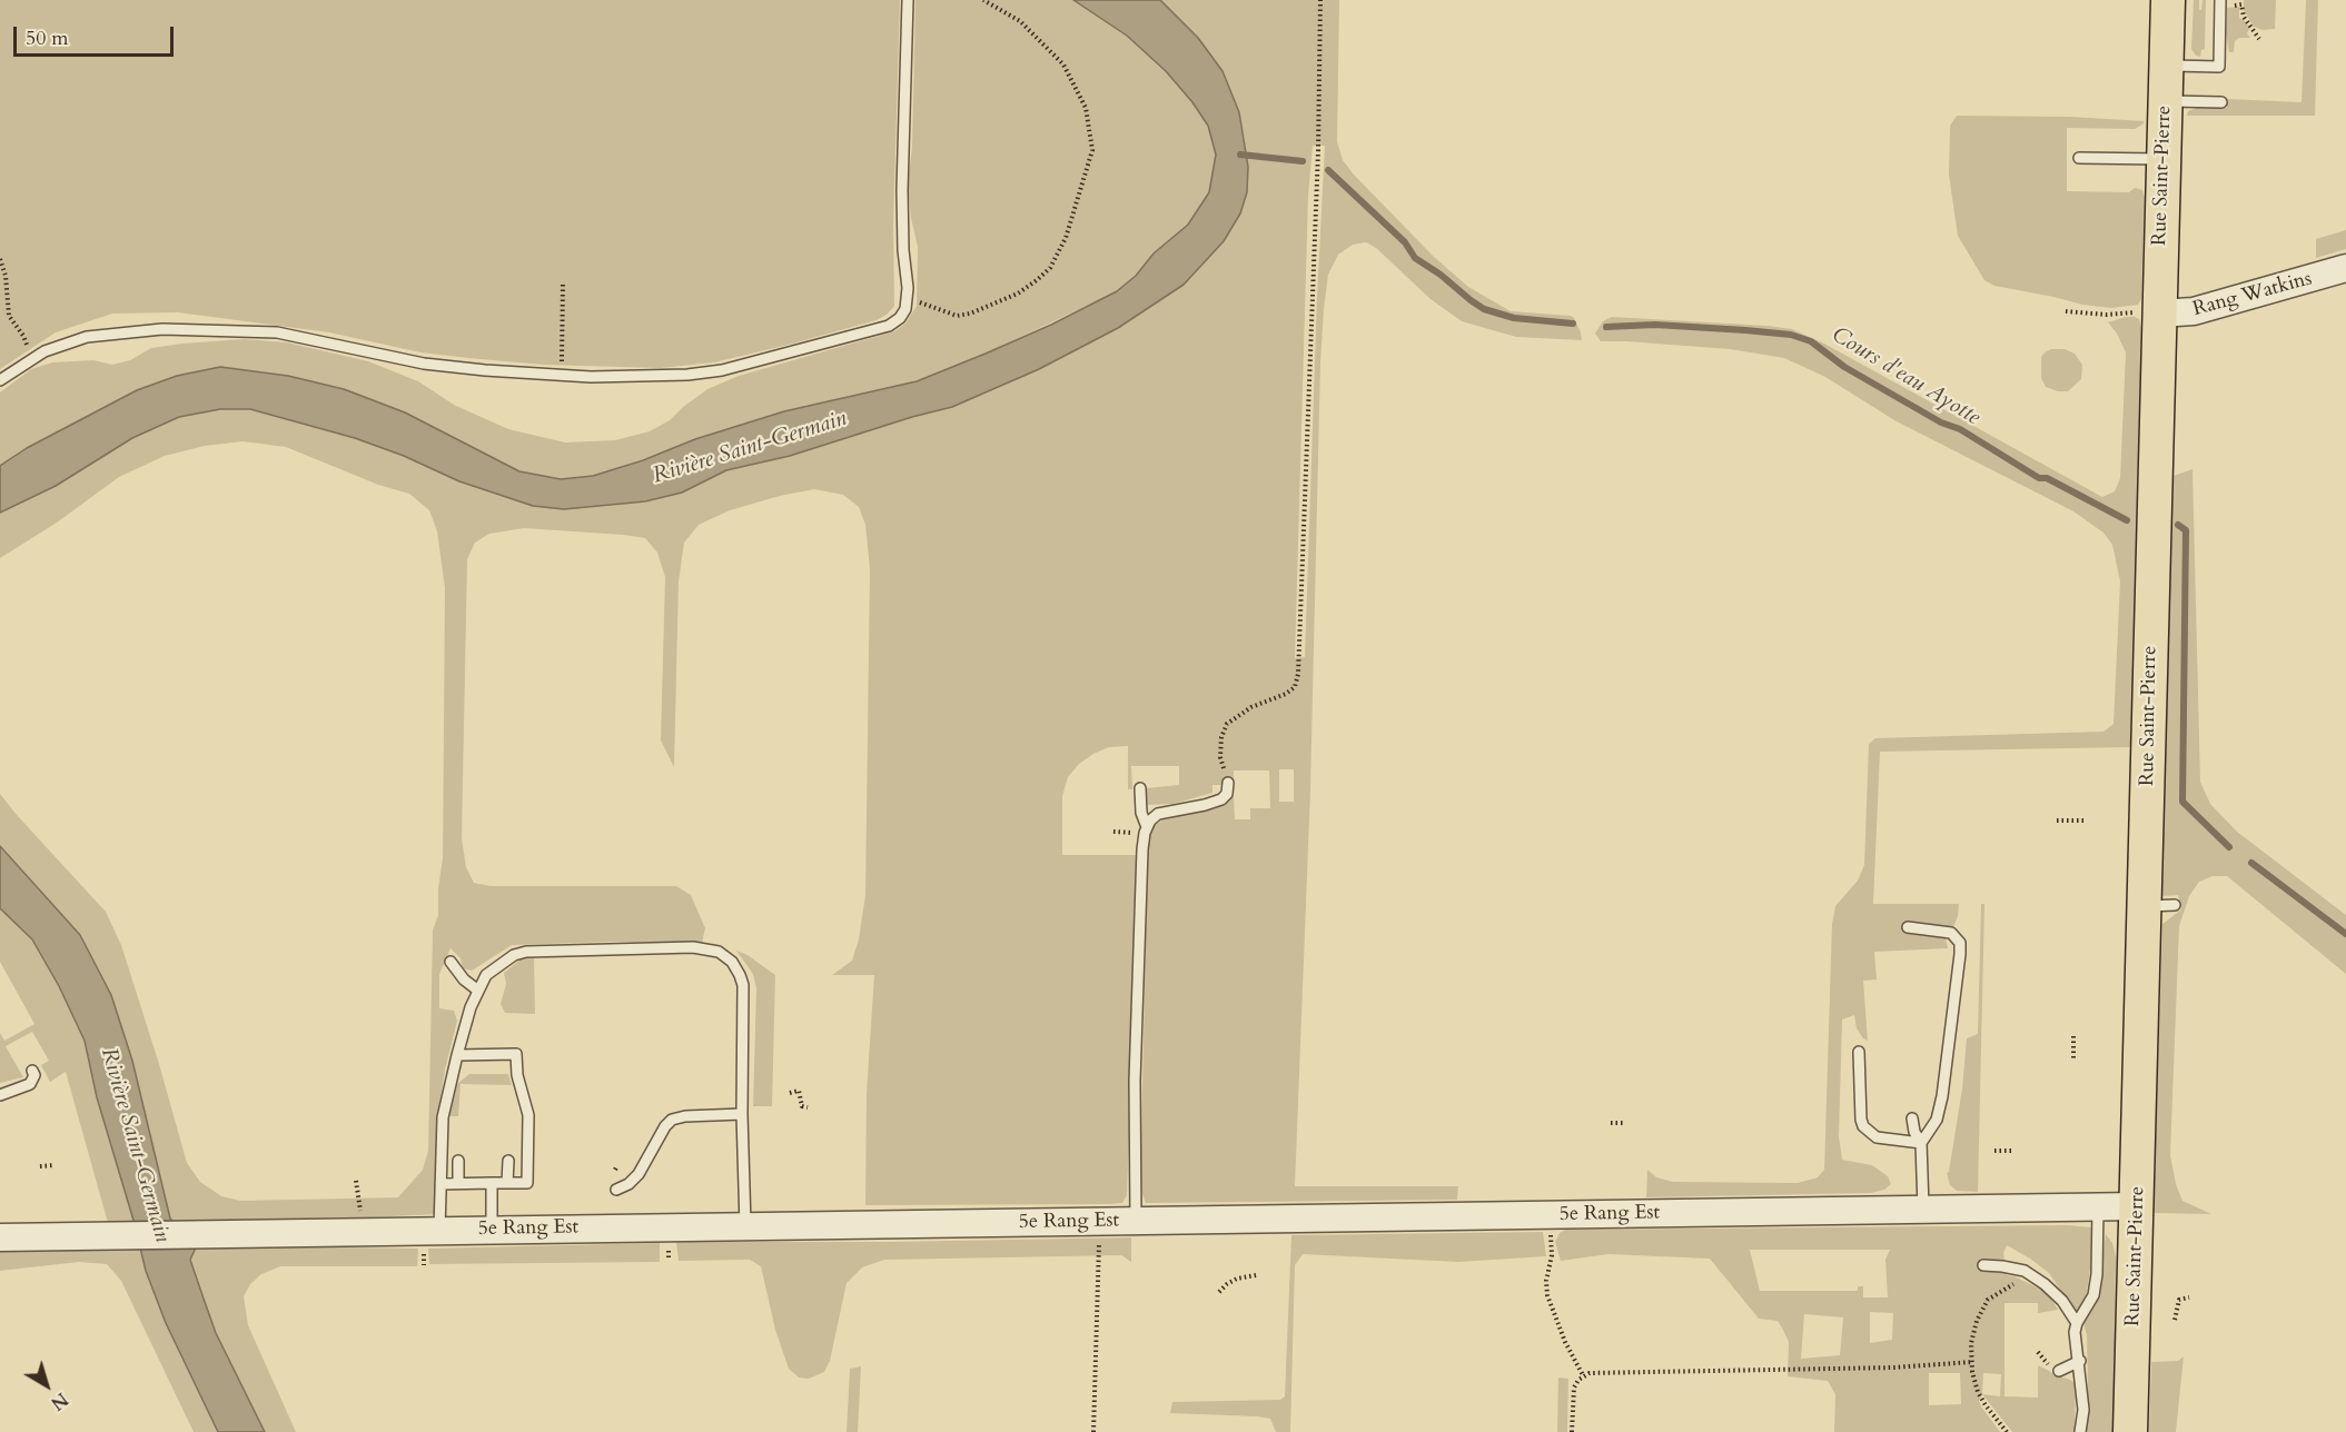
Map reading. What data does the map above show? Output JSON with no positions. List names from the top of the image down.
{
  "streets": {
    "main road": ["Rue Saint-Pierre"],
    "street": ["Rang Watkins", "5e Rang Est"]
  },
  "crossings": [
    ["Rue Saint-Pierre", "Rang Watkins"],
    ["Rue Saint-Pierre", "5e Rang Est"]
  ],
  "water": ["Cours d'eau Ayotte", "Rivière Saint-Germain"],
  "scale_bar": "50 m",
  "north": "bottom right"
}
